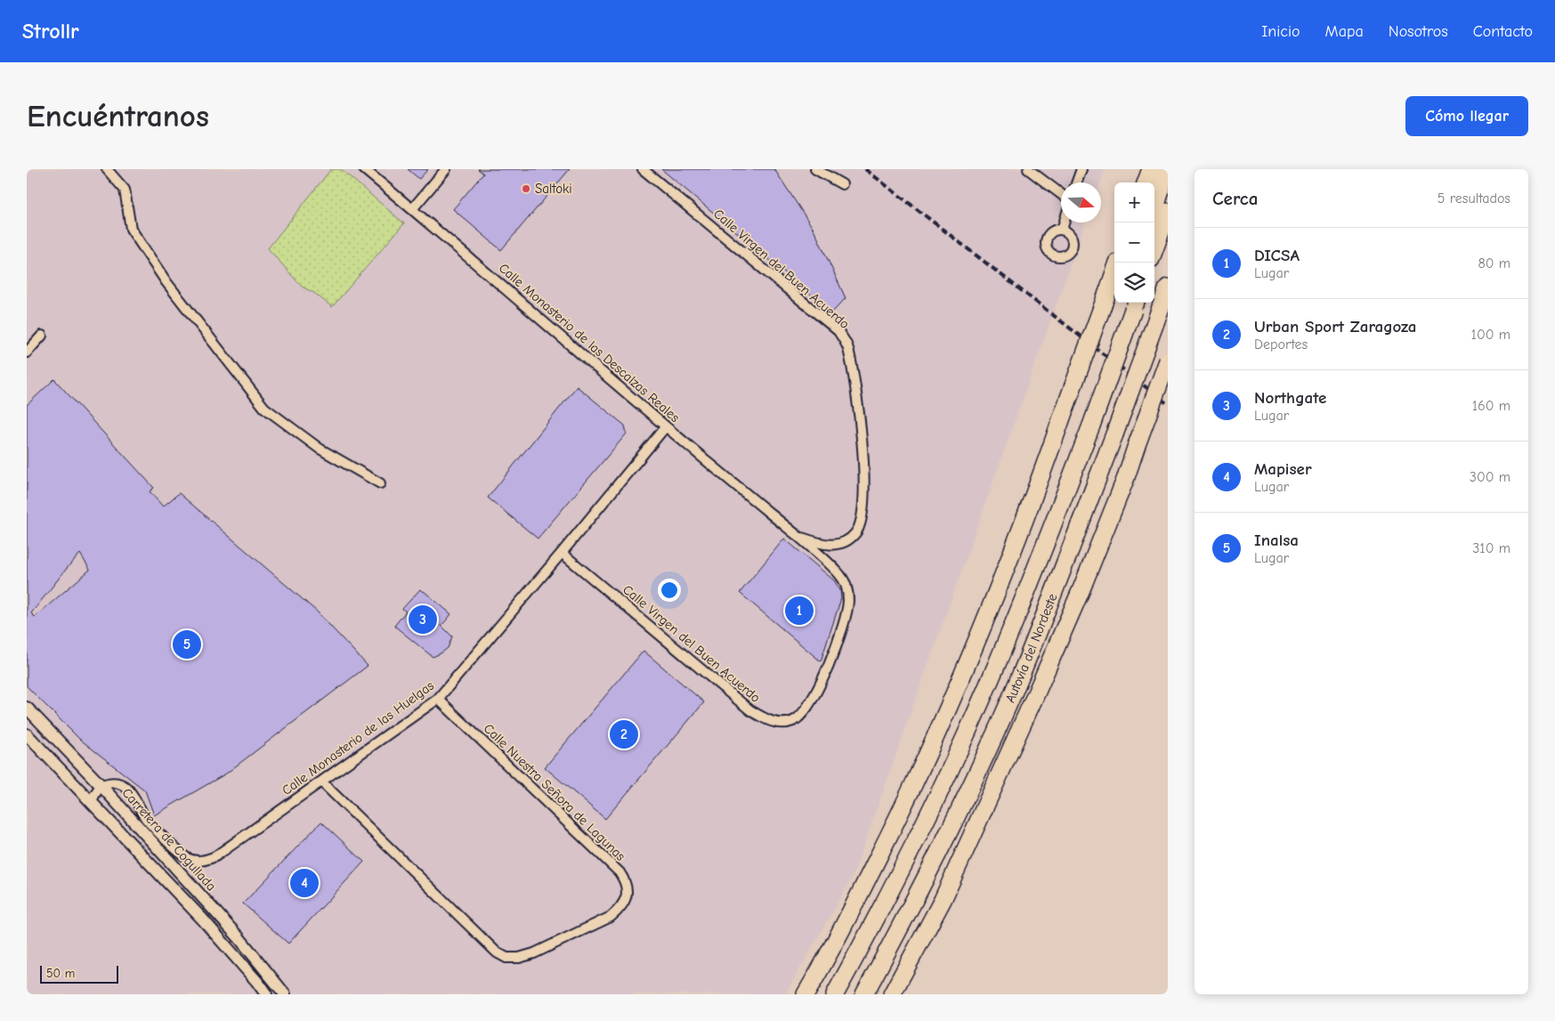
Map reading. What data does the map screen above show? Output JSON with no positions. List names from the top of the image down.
{
  "streets": {
    "highway": ["Autovía del Nordeste"],
    "street": [
      "Calle Virgen del Buen Acuerdo",
      "Calle Monasterio de las Descalzas Reales",
      "Calle Monasterio de las Huelgas",
      "Calle Nuestra Señora de Lagunas",
      "Carretera de Cogullada"
    ]
  },
  "crossings": [
    ["Calle Virgen del Buen Acuerdo", "Calle Monasterio de las Descalzas Reales"],
    ["Calle Virgen del Buen Acuerdo", "Calle Monasterio de las Huelgas"],
    ["Calle Monasterio de las Descalzas Reales", "Calle Monasterio de las Huelgas"],
    ["Calle Monasterio de las Huelgas", "Calle Nuestra Señora de Lagunas"],
    ["Calle Monasterio de las Huelgas", "Carretera de Cogullada"]
  ],
  "places": ["Saltoki"],
  "scale_bar": "50 m",
  "north": "right",
  "page": {
    "header": "Strollr",
    "nav": [
      "Inicio",
      "Mapa",
      "Nosotros",
      "Contacto"
    ],
    "buttons": "Cómo llegar",
    "title": "Encuéntranos",
    "heading": ["Cerca", "5 resultados"],
    "map_buttons": ["+", "−"],
    "list": [
      {
        "mark": "1",
        "name": "DICSA",
        "note": "Lugar",
        "value": "80 m"
      },
      {
        "mark": "2",
        "name": "Urban Sport Zaragoza",
        "note": "Deportes",
        "value": "100 m"
      },
      {
        "mark": "3",
        "name": "Northgate",
        "note": "Lugar",
        "value": "160 m"
      },
      {
        "mark": "4",
        "name": "Mapiser",
        "note": "Lugar",
        "value": "300 m"
      },
      {
        "mark": "5",
        "name": "Inalsa",
        "note": "Lugar",
        "value": "310 m"
      }
    ],
    "pins": [
      "1",
      "3",
      "5",
      "2",
      "4"
    ],
    "scale": "50 m"
  }
}
